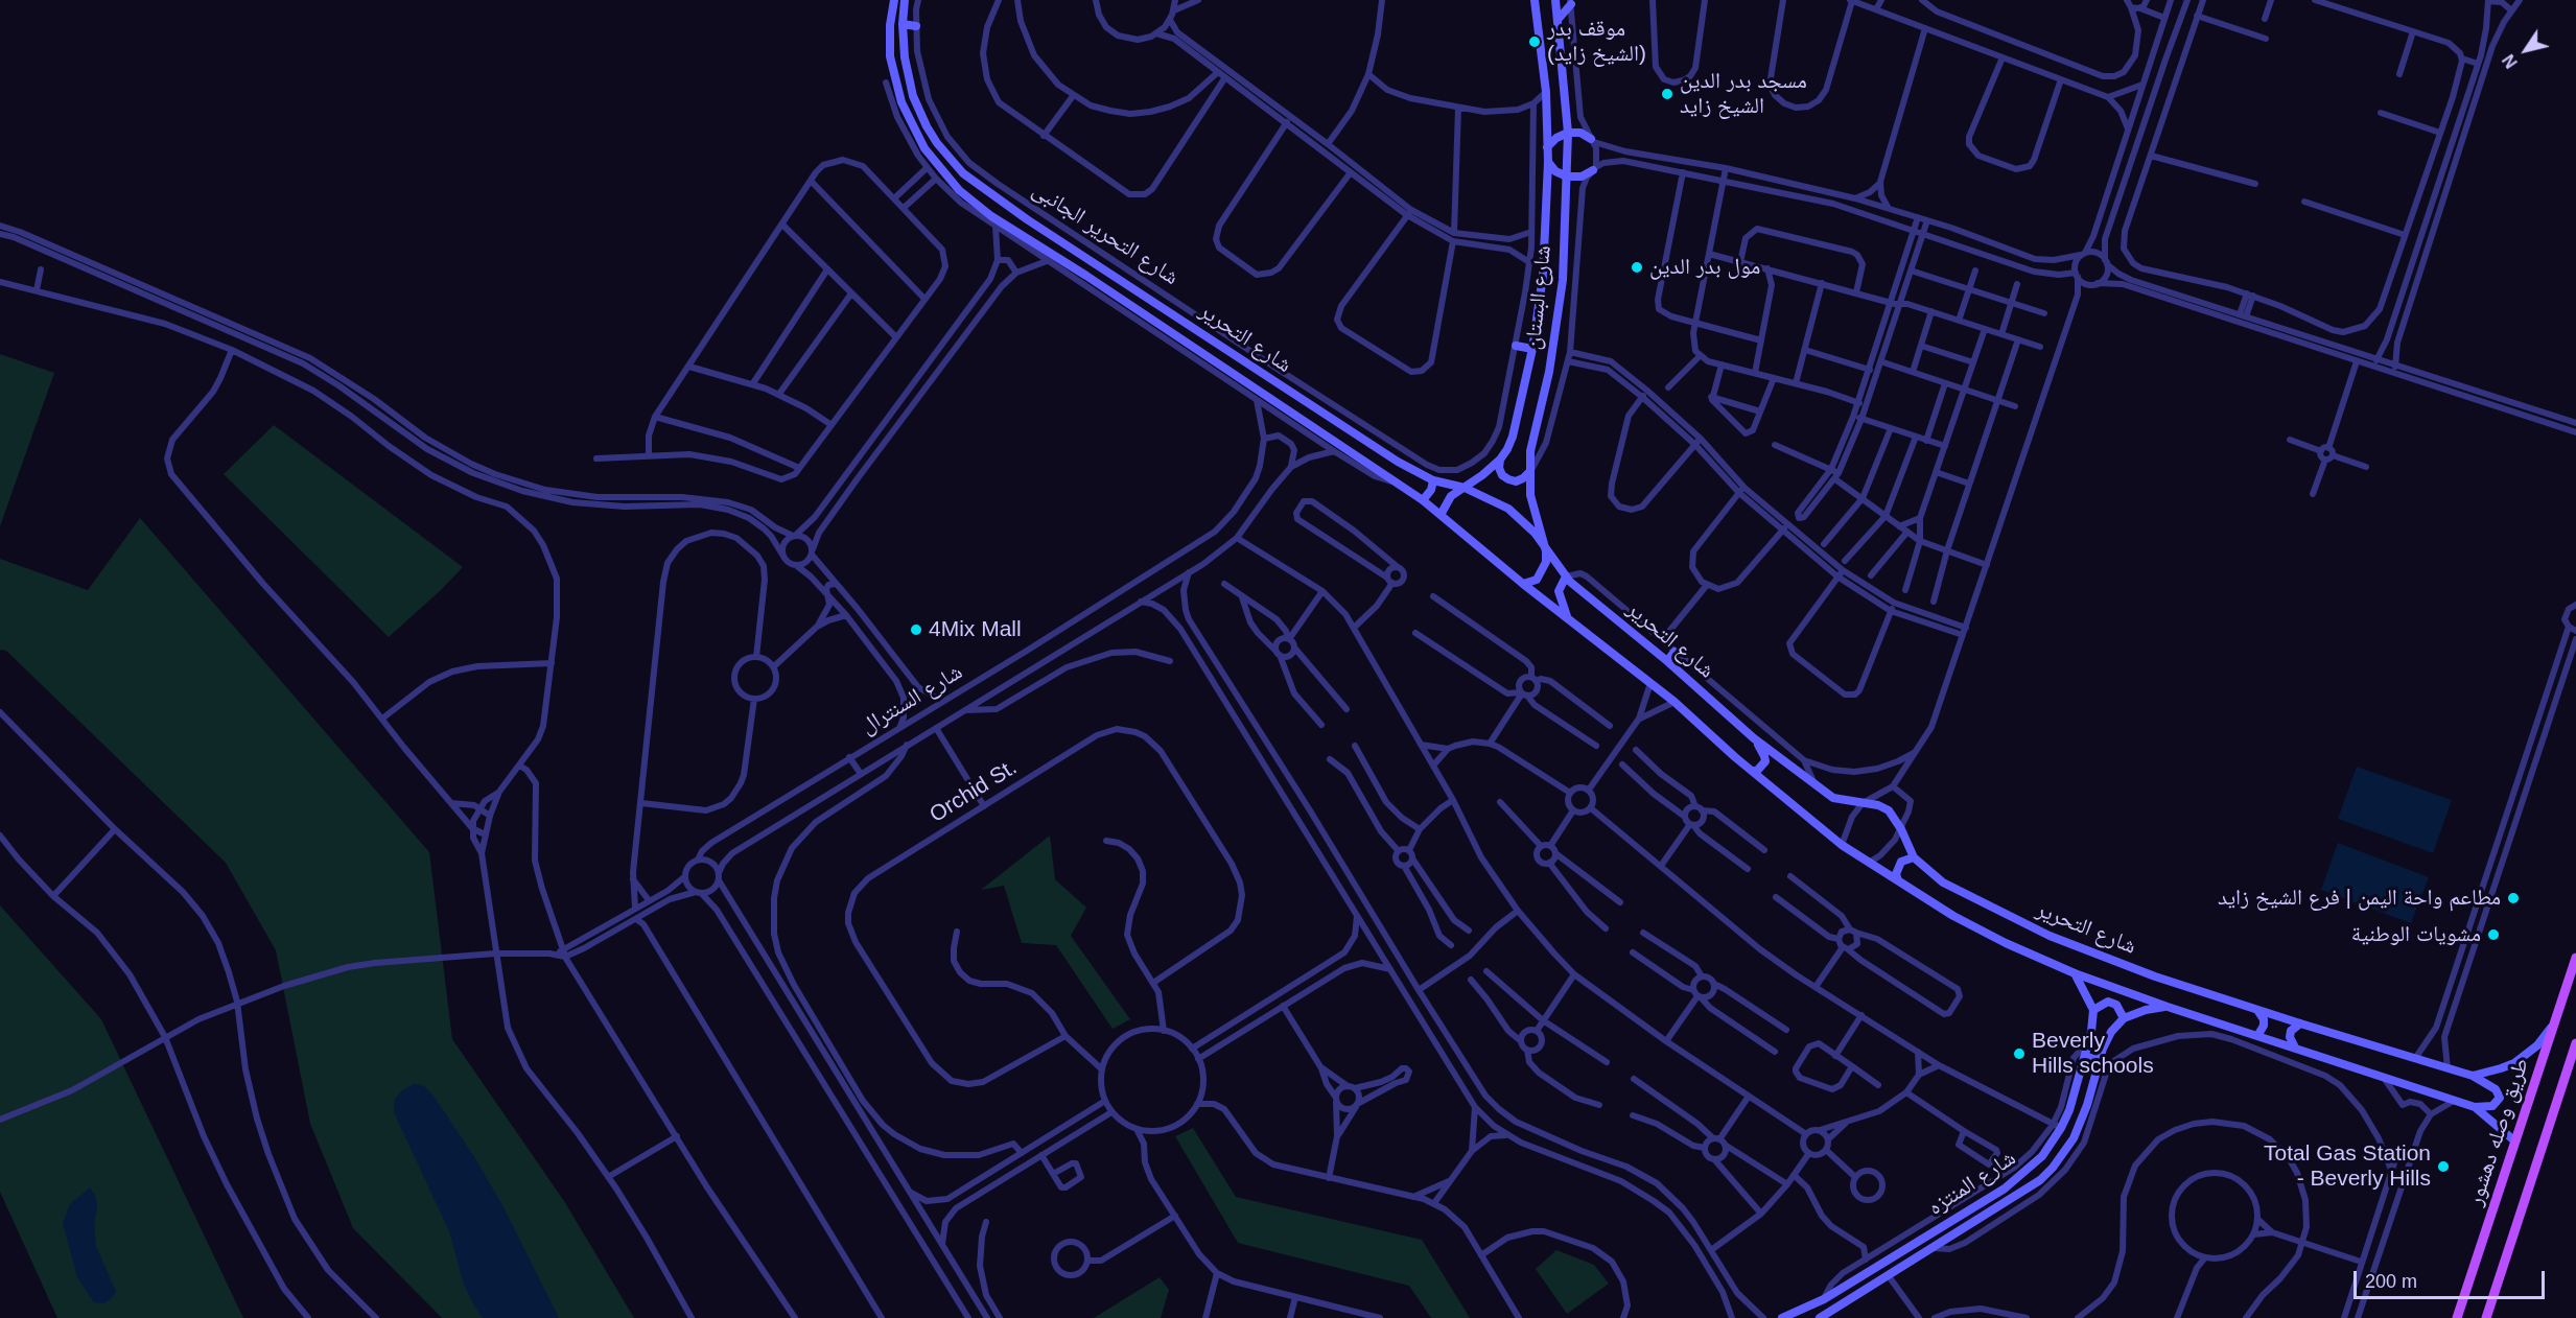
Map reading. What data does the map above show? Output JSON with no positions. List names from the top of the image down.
{
  "streets": {
    "main road": ["طريق وصله دهشور"],
    "street": [
      "شارع التحرير الجانبى",
      "شارع البستان",
      "شارع التحرير",
      "شارع السنترال",
      "Orchid St.",
      "شارع المنتزه"
    ]
  },
  "crossings": [
    ["شارع البستان", "شارع التحرير"],
    ["شارع التحرير", "طريق وصله دهشور"]
  ],
  "places": [
    "موقف بدر (الشيخ زايد)",
    "مسجد بدر الدين الشيخ زايد",
    "مول بدر الدين",
    "4Mix Mall",
    "مطاعم واحة اليمن | فرع الشيخ زايد",
    "مشويات الوطنية",
    "Beverly Hills schools",
    "Total Gas Station - Beverly Hills"
  ],
  "scale_bar": "200 m",
  "north": "bottom left"
}
